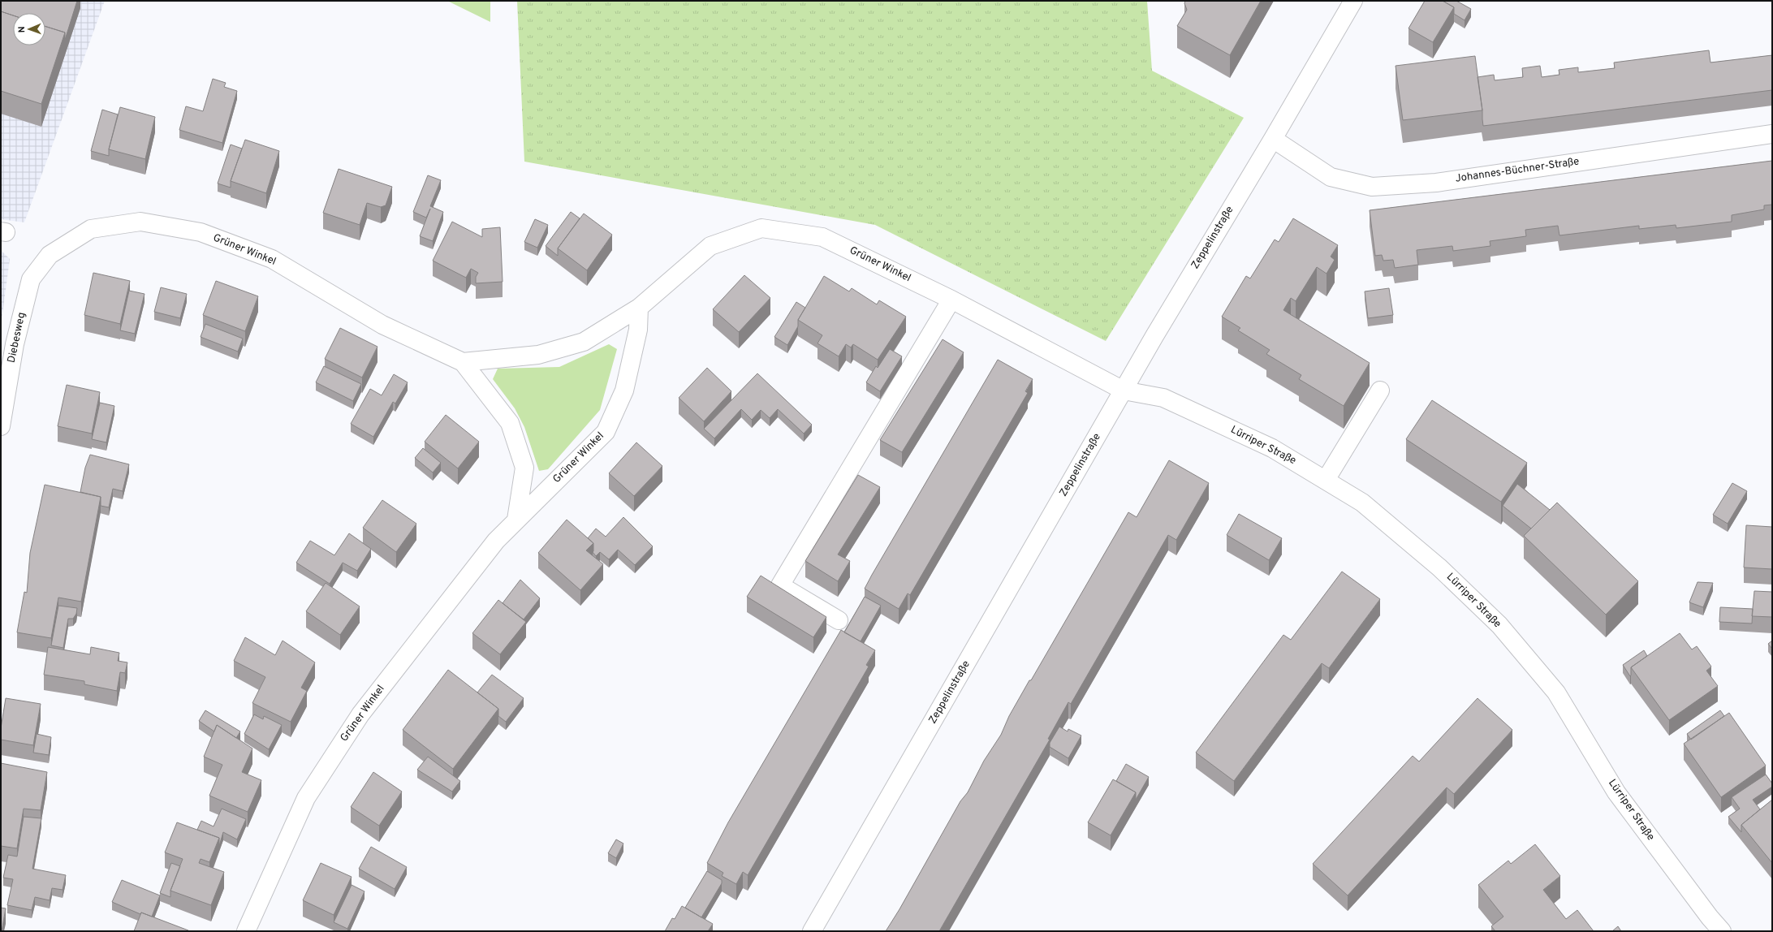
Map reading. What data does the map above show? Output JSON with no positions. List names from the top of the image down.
{
  "streets": {
    "street": [
      "Johannes-Büchner-Straße",
      "Zeppelinstraße",
      "Grüner Winkel",
      "Diebesweg",
      "Lürriper Straße"
    ]
  },
  "crossings": [
    ["Johannes-Büchner-Straße", "Zeppelinstraße"],
    ["Zeppelinstraße", "Grüner Winkel"],
    ["Zeppelinstraße", "Lürriper Straße"],
    ["Grüner Winkel", "Diebesweg"],
    ["Grüner Winkel", "Lürriper Straße"]
  ],
  "north": "left"
}
